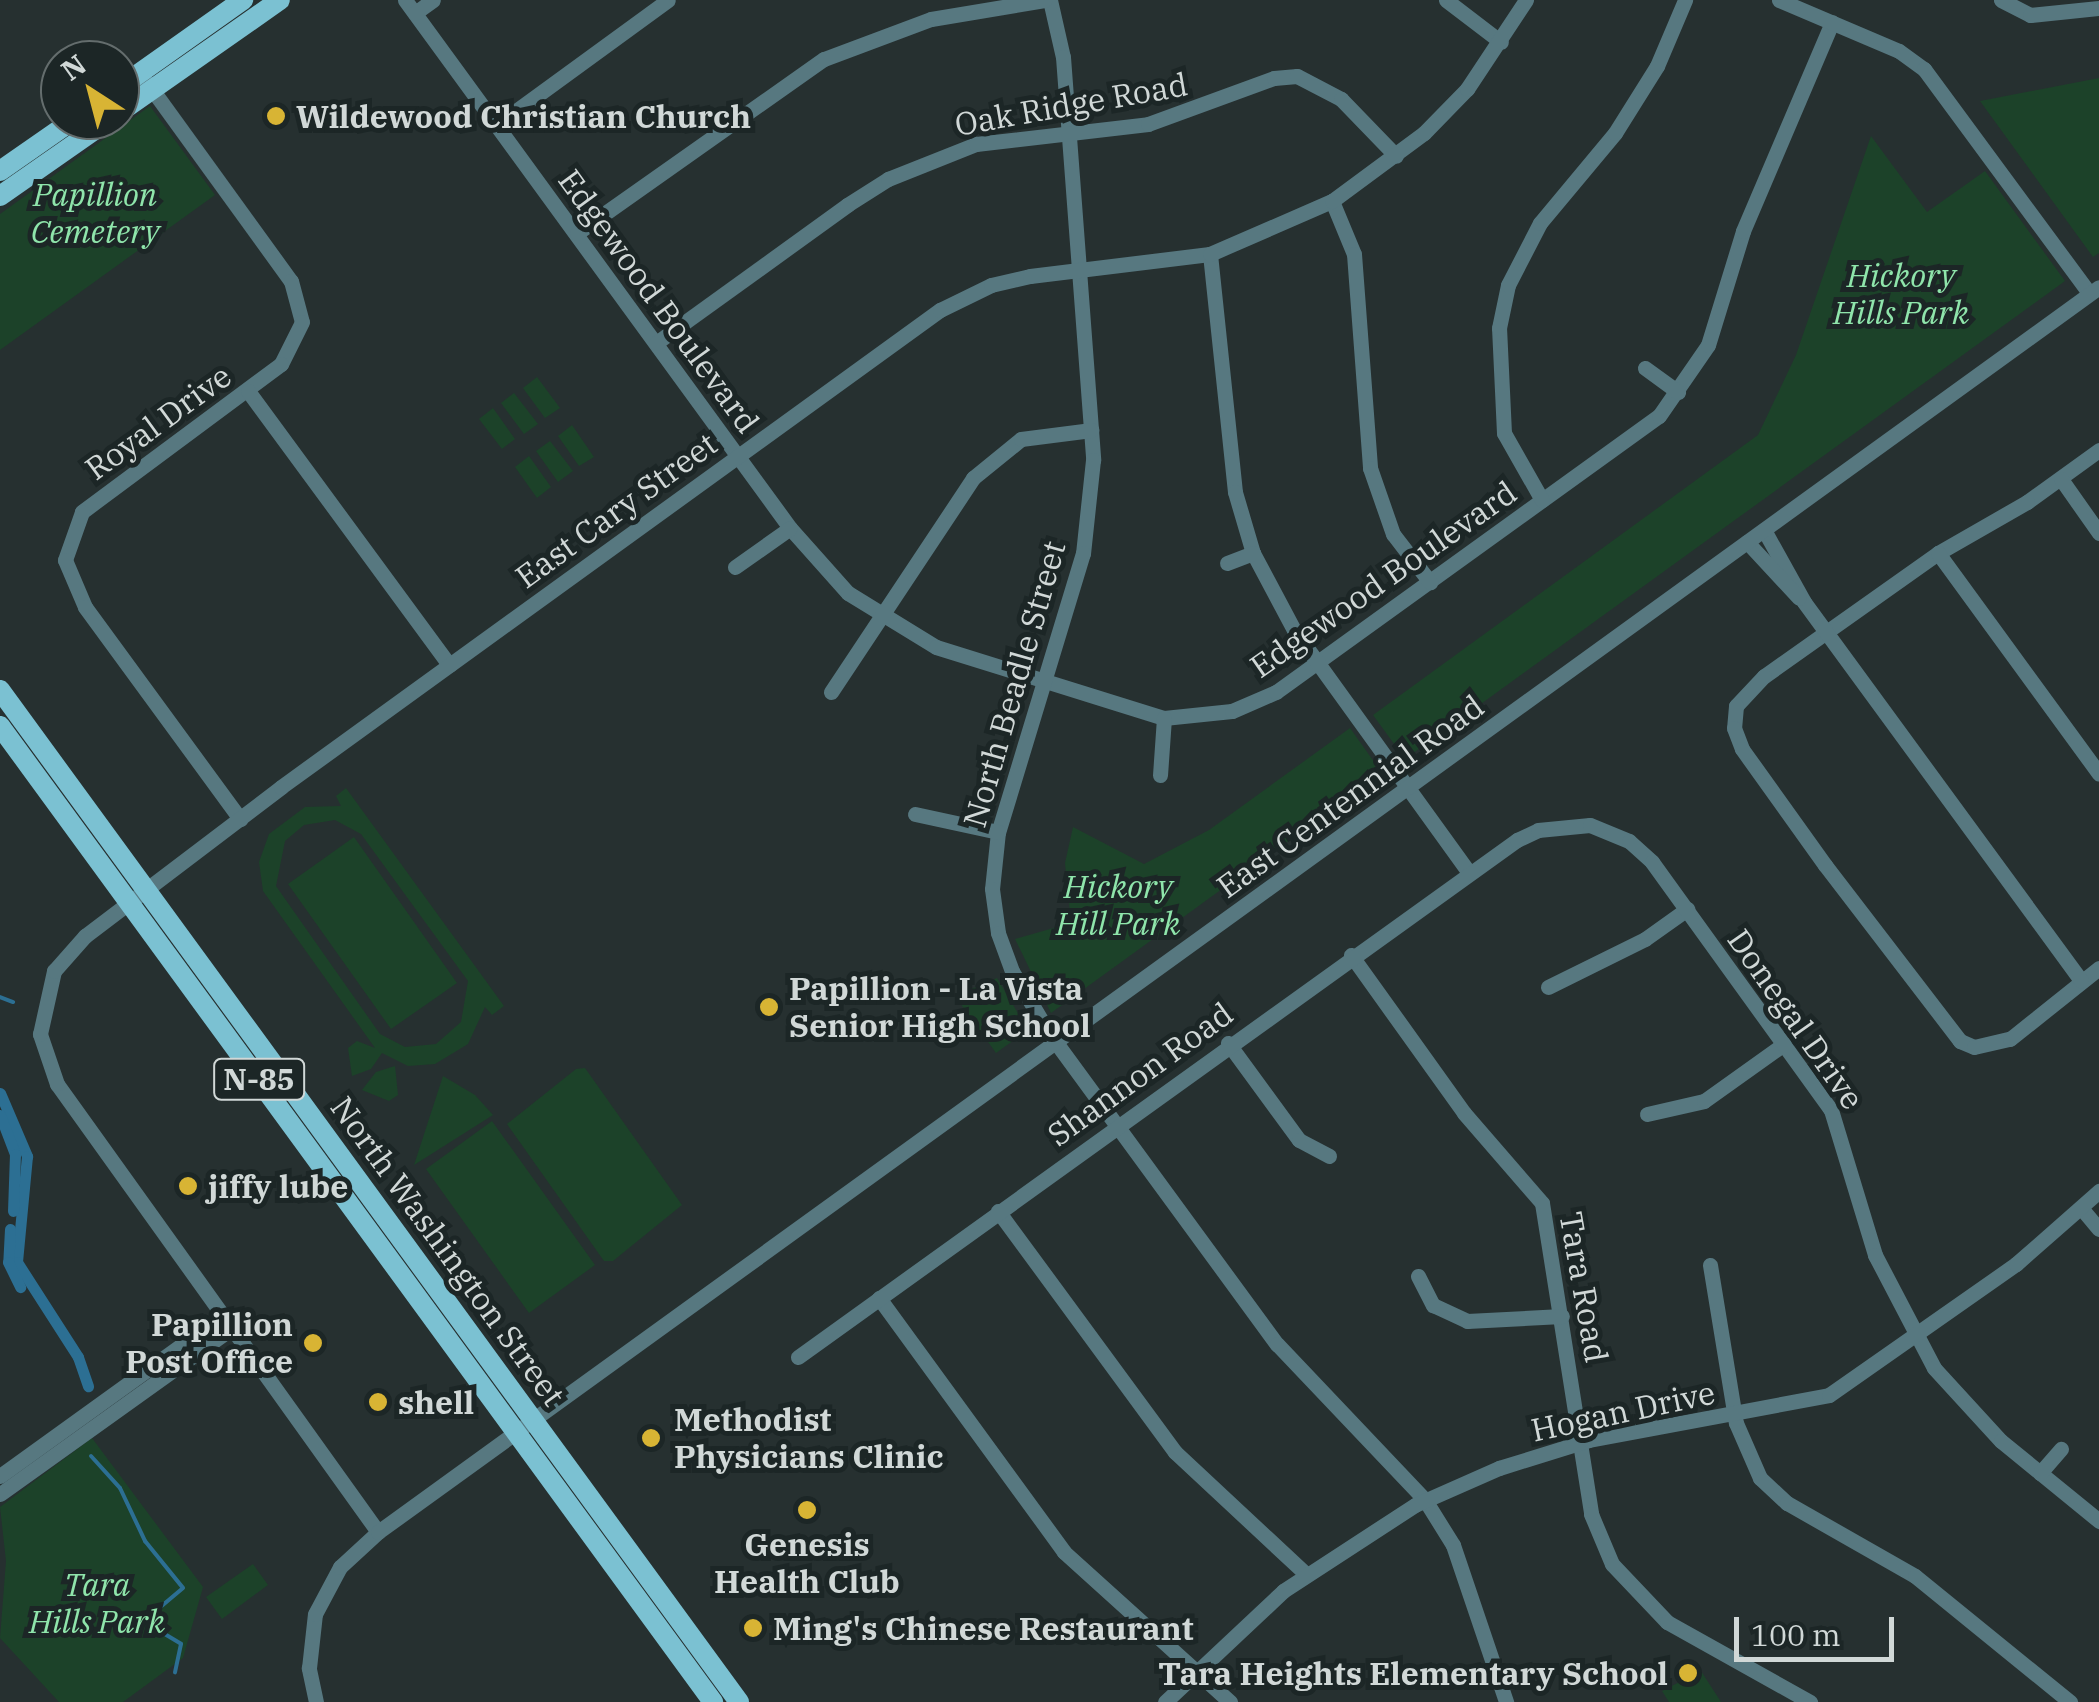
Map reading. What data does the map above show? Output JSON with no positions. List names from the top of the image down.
{
  "streets": {
    "main road": ["N-85", "North Washington Street"],
    "street": [
      "Oak Ridge Road",
      "Edgewood Boulevard",
      "Royal Drive",
      "East Cary Street",
      "North Beadle Street",
      "East Centennial Road",
      "Donegal Drive",
      "Shannon Road",
      "Tara Road",
      "Hogan Drive"
    ]
  },
  "crossings": [
    ["Oak Ridge Road", "Edgewood Boulevard"],
    ["Oak Ridge Road", "East Cary Street"],
    ["Oak Ridge Road", "North Beadle Street"],
    ["Edgewood Boulevard", "East Cary Street"],
    ["Edgewood Boulevard", "North Beadle Street"],
    ["Royal Drive", "East Cary Street"],
    ["East Cary Street", "North Beadle Street"],
    ["East Cary Street", "North Washington Street"],
    ["North Beadle Street", "East Centennial Road"],
    ["North Beadle Street", "Shannon Road"],
    ["North Beadle Street", "Hogan Drive"],
    ["East Centennial Road", "North Washington Street"],
    ["Donegal Drive", "Shannon Road"],
    ["Donegal Drive", "Hogan Drive"],
    ["Shannon Road", "Tara Road"],
    ["Tara Road", "Hogan Drive"]
  ],
  "parks": [
    "Papillion Cemetery",
    "Hickory Hills Park",
    "Hickory Hill Park",
    "Tara Hills Park"
  ],
  "places": [
    "Wildewood Christian Church",
    "Papillion - La Vista Senior High School",
    "jiffy lube",
    "Papillion Post Office",
    "shell",
    "Methodist Physicians Clinic",
    "Genesis Health Club",
    "Ming's Chinese Restaurant",
    "Tara Heights Elementary School"
  ],
  "scale_bar": "100 m",
  "north": "top left"
}
